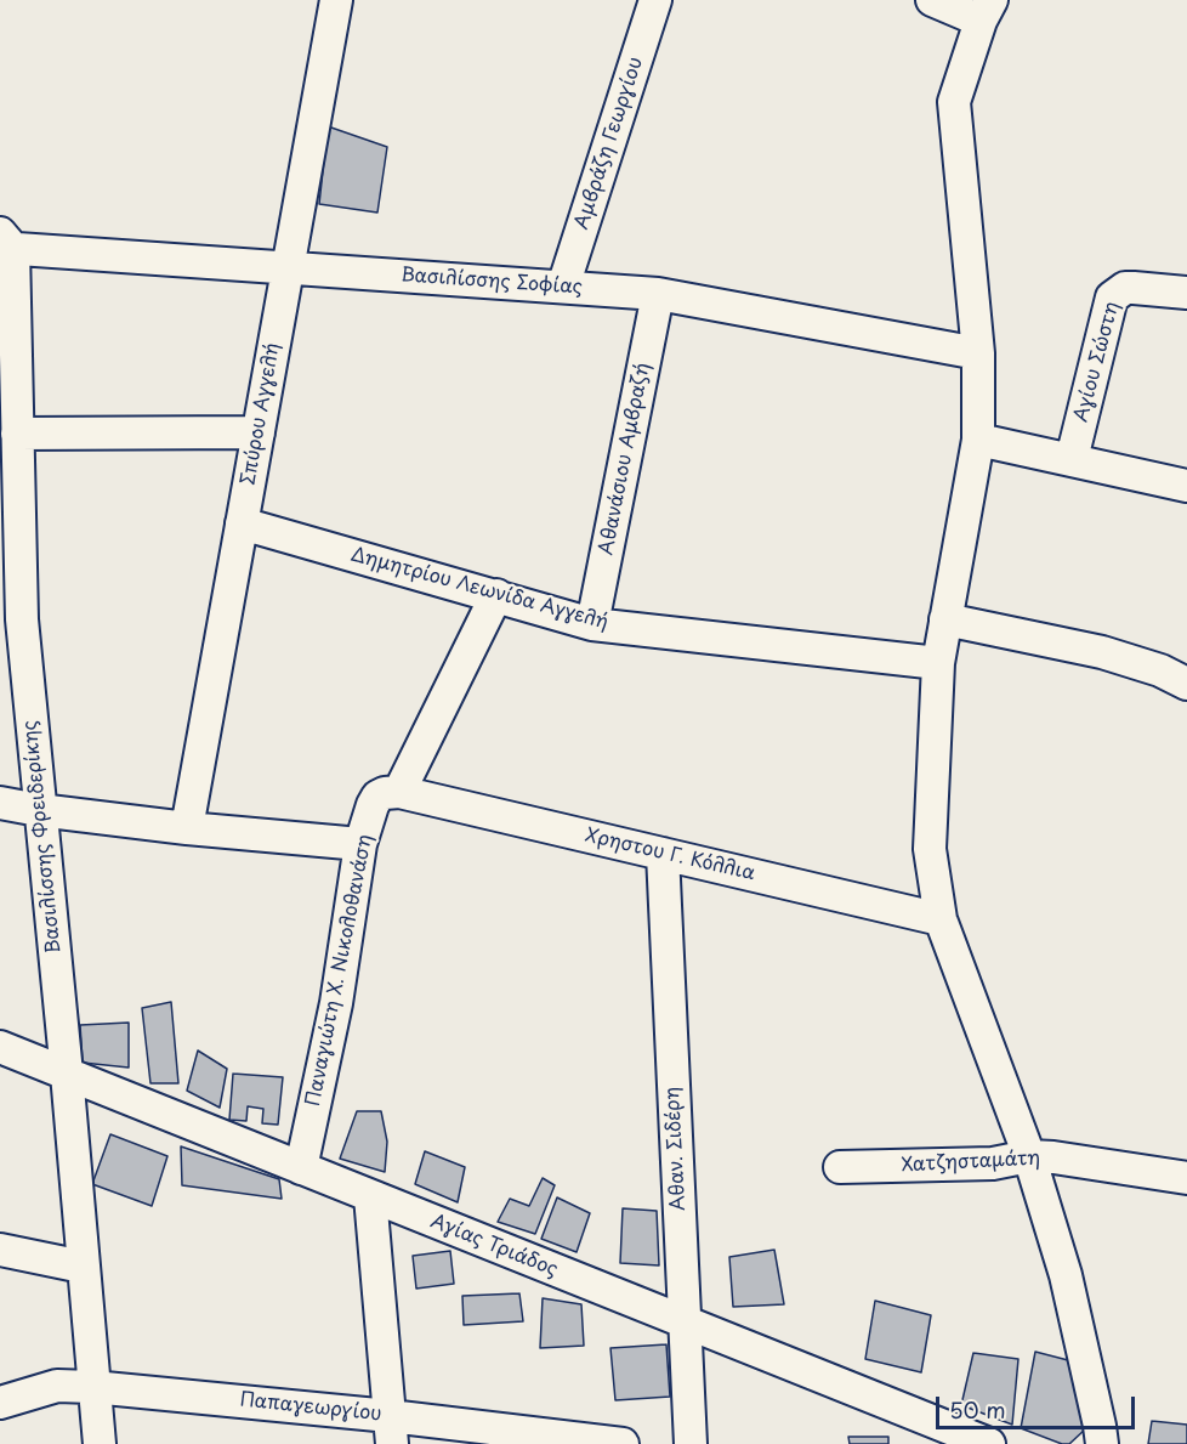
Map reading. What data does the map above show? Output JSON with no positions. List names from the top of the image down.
{
  "streets": {
    "street": [
      "Αμβράζη Γεωργίου",
      "Βασιλίσσης Σοφίας",
      "Αγίου Σώστη",
      "Σπύρου Αγγελή",
      "Αθανάσιου Αμβραζή",
      "Δημητρίου Λεωνίδα Αγγελή",
      "Βασιλίσσης Φρειδερίκης",
      "Χρηστου Γ. Κόλλια",
      "Παναγιώτη Χ. Νικολοθανάση",
      "Αθαν. Σιδέρη",
      "Χατζησταμάτη",
      "Αγίας Τριάδος",
      "Παπαγεωργίου"
    ]
  },
  "crossings": [
    ["Αμβράζη Γεωργίου", "Βασιλίσσης Σοφίας"],
    ["Βασιλίσσης Σοφίας", "Σπύρου Αγγελή"],
    ["Βασιλίσσης Σοφίας", "Αθανάσιου Αμβραζή"],
    ["Βασιλίσσης Σοφίας", "Βασιλίσσης Φρειδερίκης"],
    ["Σπύρου Αγγελή", "Δημητρίου Λεωνίδα Αγγελή"],
    ["Αθανάσιου Αμβραζή", "Δημητρίου Λεωνίδα Αγγελή"],
    ["Βασιλίσσης Φρειδερίκης", "Αγίας Τριάδος"],
    ["Βασιλίσσης Φρειδερίκης", "Παπαγεωργίου"],
    ["Χρηστου Γ. Κόλλια", "Παναγιώτη Χ. Νικολοθανάση"],
    ["Χρηστου Γ. Κόλλια", "Αθαν. Σιδέρη"],
    ["Παναγιώτη Χ. Νικολοθανάση", "Αγίας Τριάδος"],
    ["Αθαν. Σιδέρη", "Αγίας Τριάδος"]
  ],
  "scale_bar": "50 m"
}
